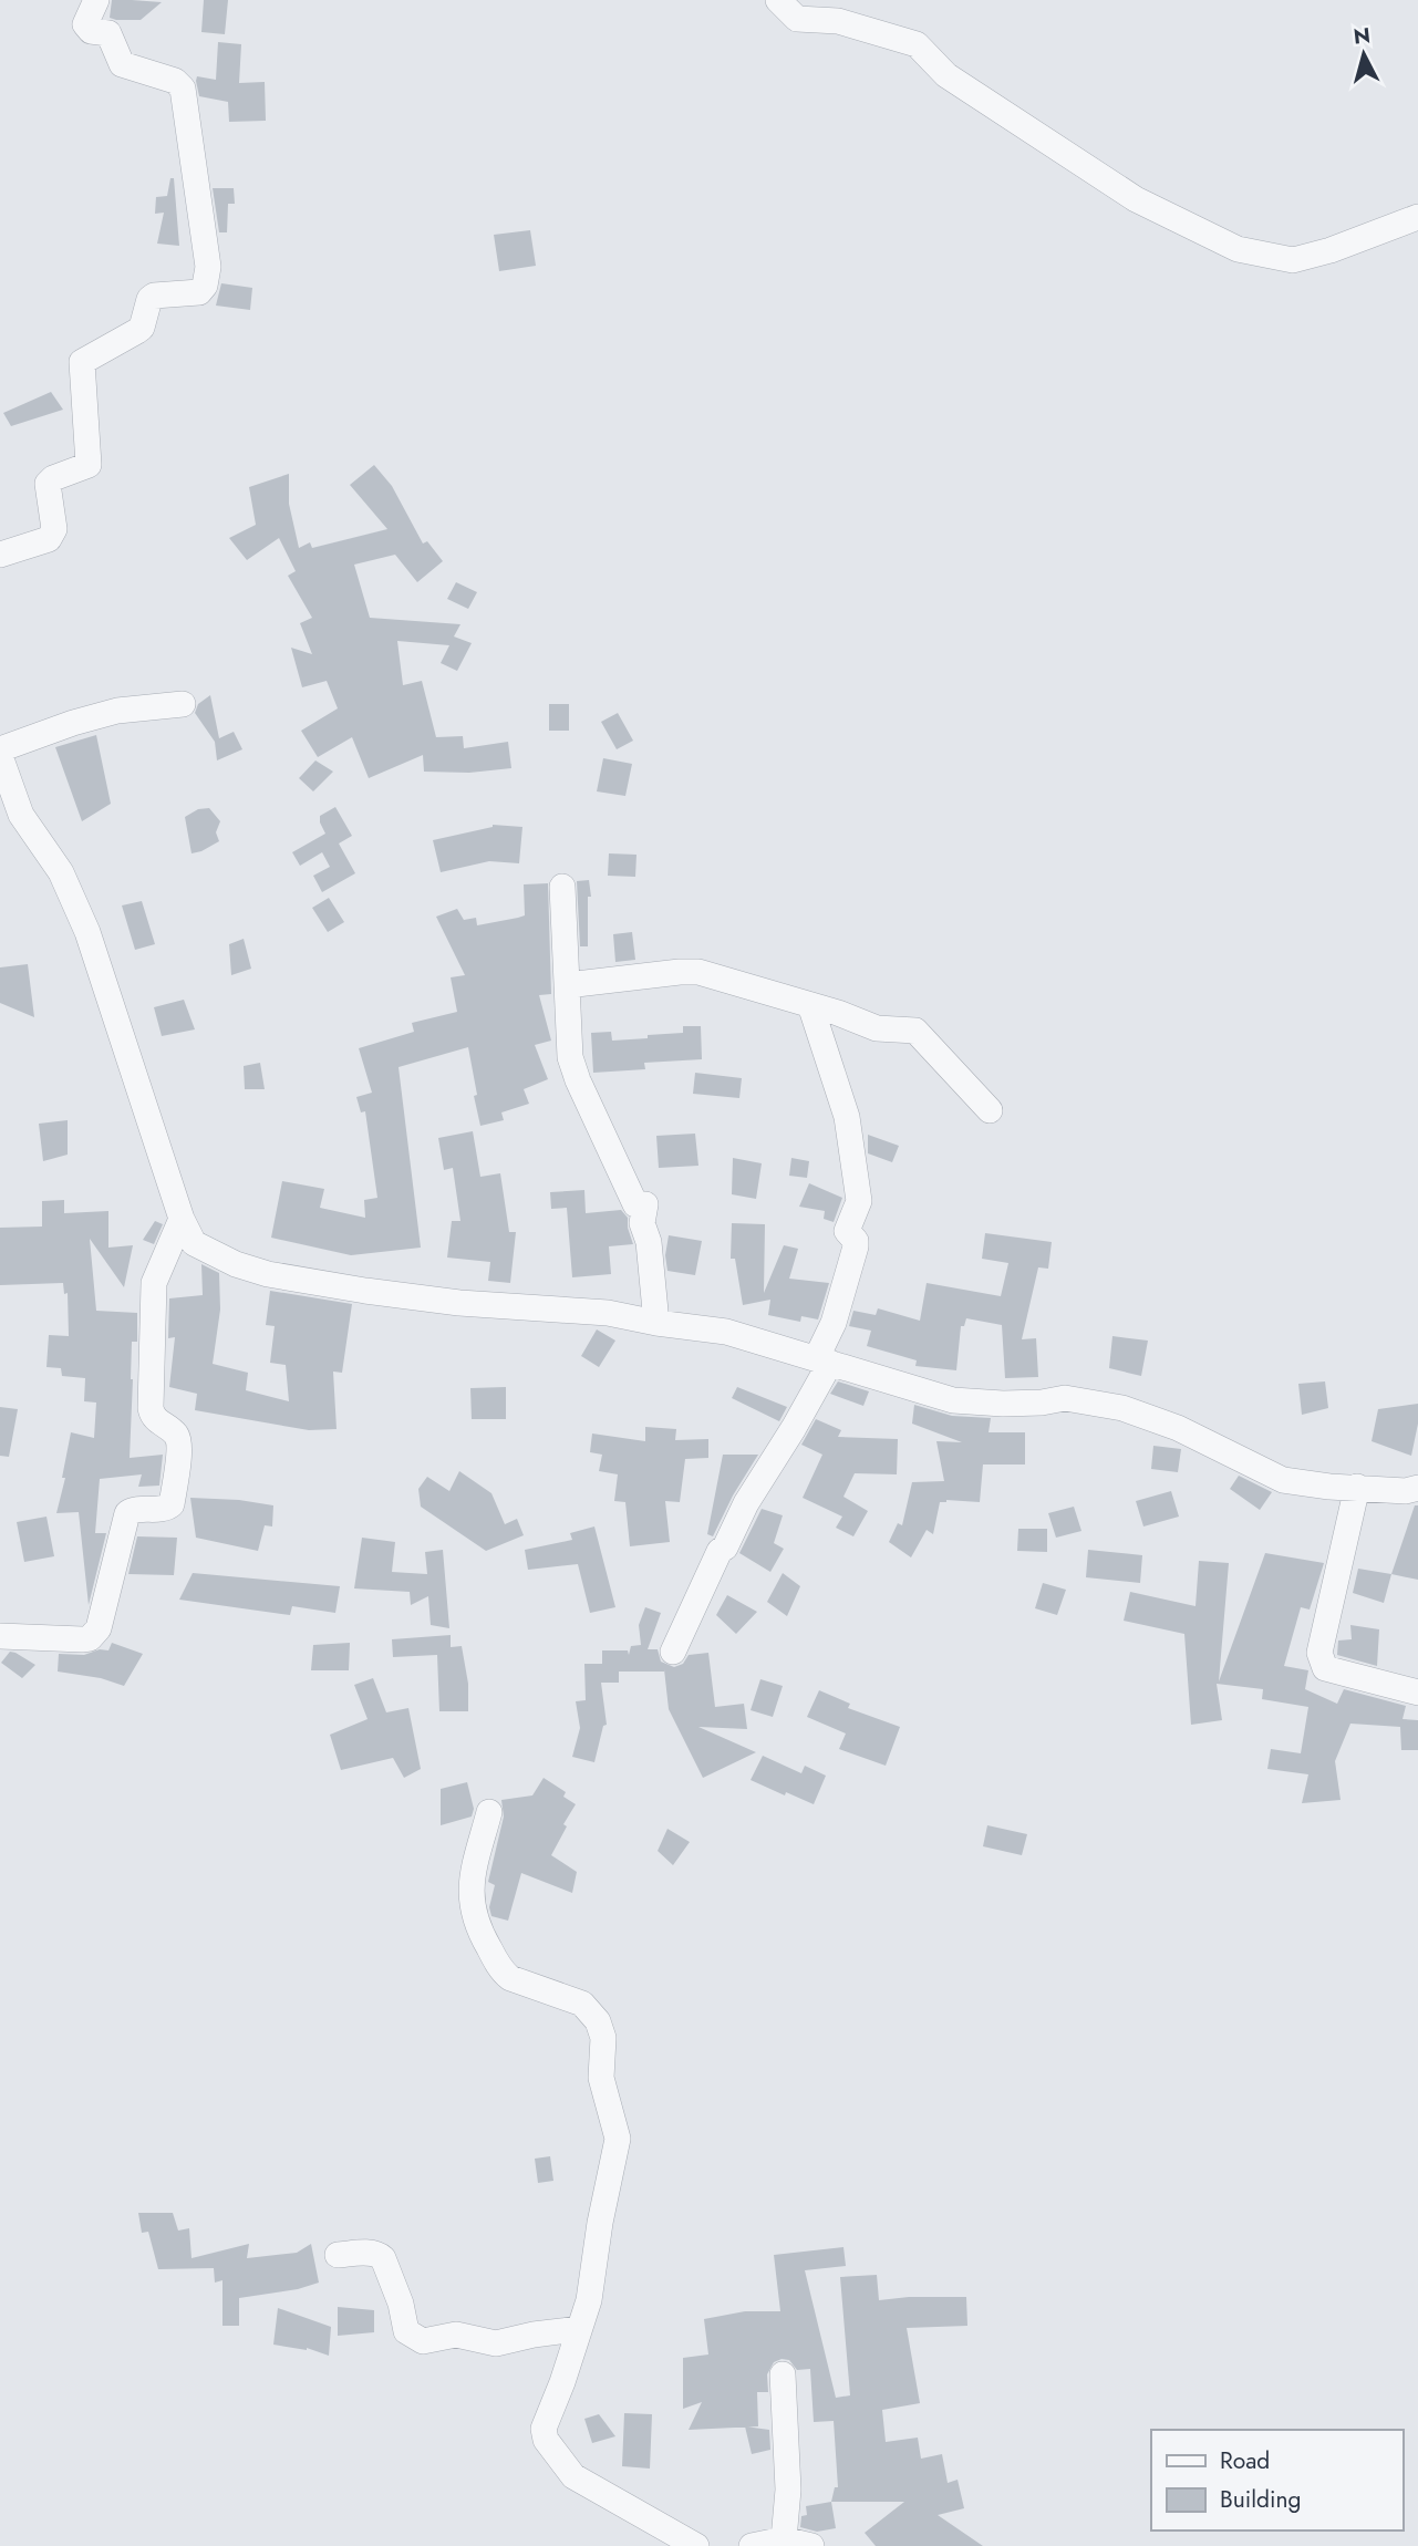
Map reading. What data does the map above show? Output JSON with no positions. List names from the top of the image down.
{
  "legend": ["Road", "Building"],
  "north": "top"
}
